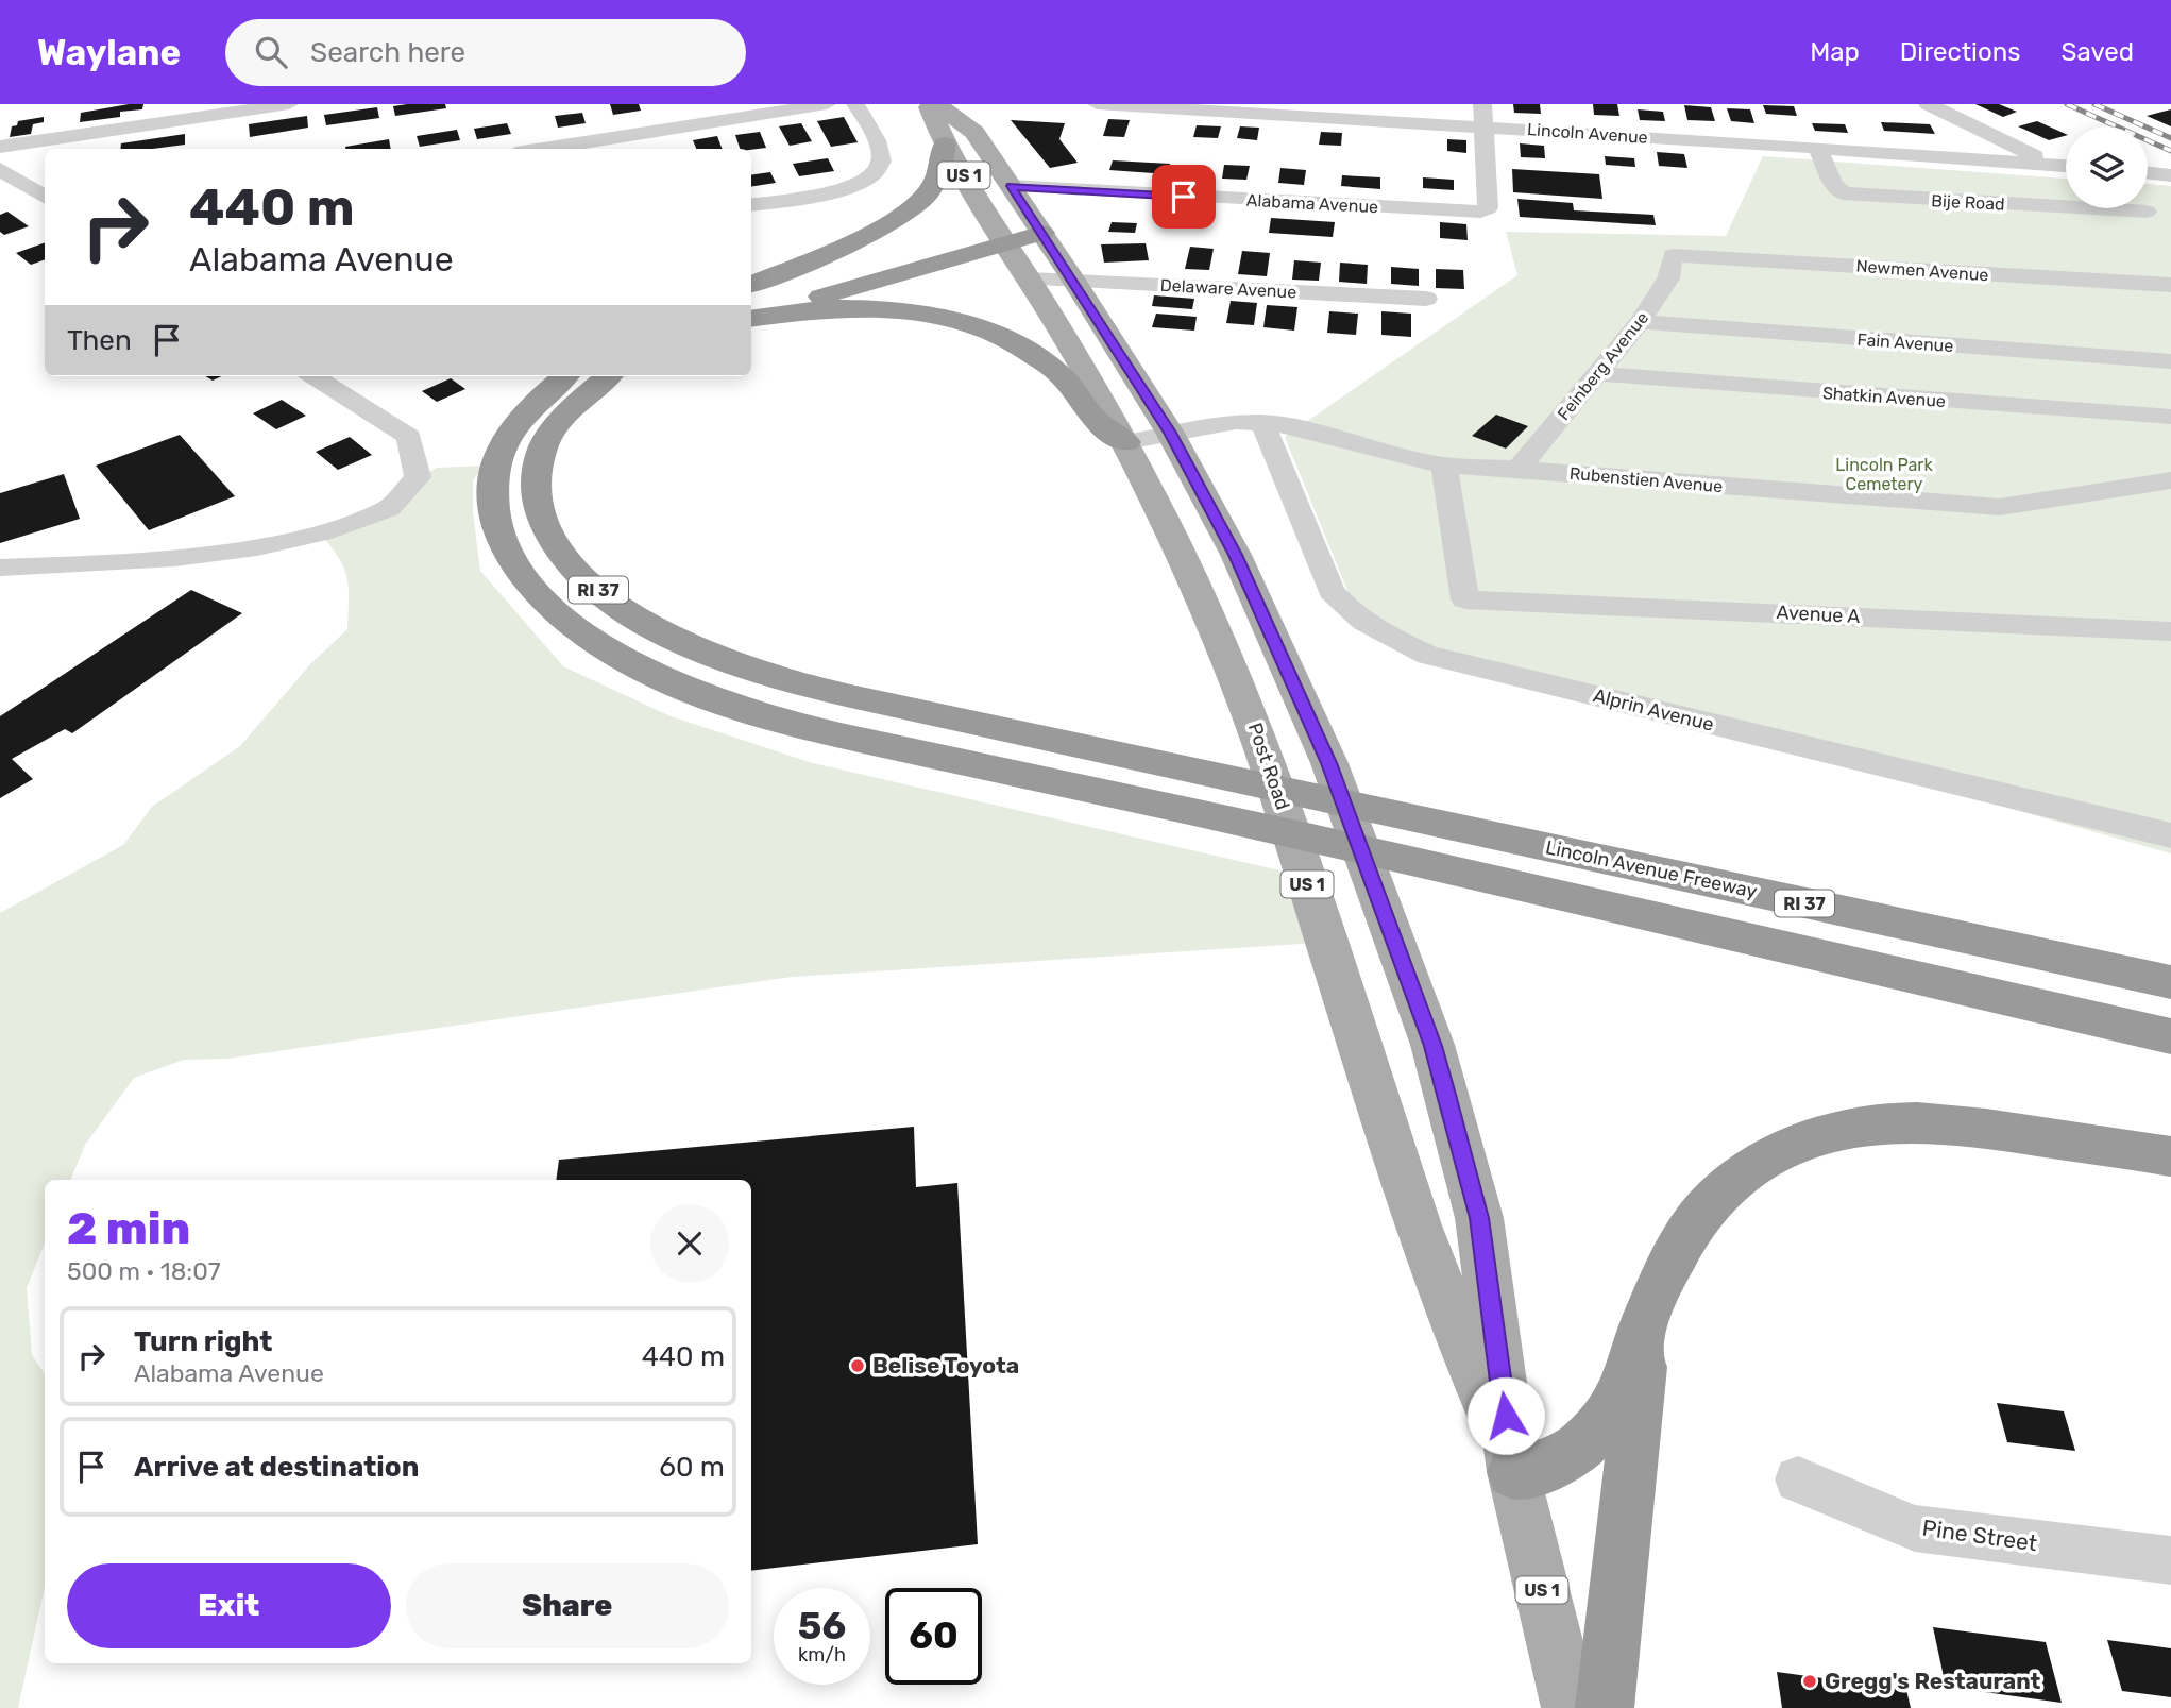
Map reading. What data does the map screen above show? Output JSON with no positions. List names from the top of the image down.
{
  "streets": {
    "highway": ["RI 37", "Lincoln Avenue Freeway"],
    "main road": ["US 1", "Post Road"],
    "street": [
      "Lincoln Avenue",
      "Bije Road",
      "Alabama Avenue",
      "Newmen Avenue",
      "Delaware Avenue",
      "Fain Avenue",
      "Feinberg Avenue",
      "Shatkin Avenue",
      "Rubenstien Avenue",
      "Avenue A",
      "Alprin Avenue",
      "Pine Street"
    ]
  },
  "crossings": [
    ["Lincoln Avenue", "Bije Road"],
    ["Lincoln Avenue", "Alabama Avenue"],
    ["Alabama Avenue", "Post Road"],
    ["Newmen Avenue", "Feinberg Avenue"],
    ["Delaware Avenue", "Post Road"],
    ["Fain Avenue", "Feinberg Avenue"],
    ["Feinberg Avenue", "Shatkin Avenue"],
    ["Feinberg Avenue", "Rubenstien Avenue"],
    ["Rubenstien Avenue", "Avenue A"],
    ["Rubenstien Avenue", "Alprin Avenue"],
    ["Rubenstien Avenue", "Post Road"]
  ],
  "parks": ["Lincoln Park Cemetery"],
  "places": ["Belise Toyota", "Gregg's Restaurant"],
  "page": {
    "header": "Waylane",
    "search": "Search here",
    "nav": ["Map", "Directions", "Saved"],
    "turn": ["440 m", "Alabama Avenue"],
    "then": "Then",
    "heading": ["2 min", "500 m · 18:07"],
    "list": [
      {
        "name": "Turn right",
        "note": "Alabama Avenue",
        "value": "440 m"
      },
      {
        "name": "Arrive at destination",
        "value": "60 m"
      }
    ],
    "buttons": ["Exit", "Share"],
    "speed": "56 km/h",
    "limit": "60"
  }
}
